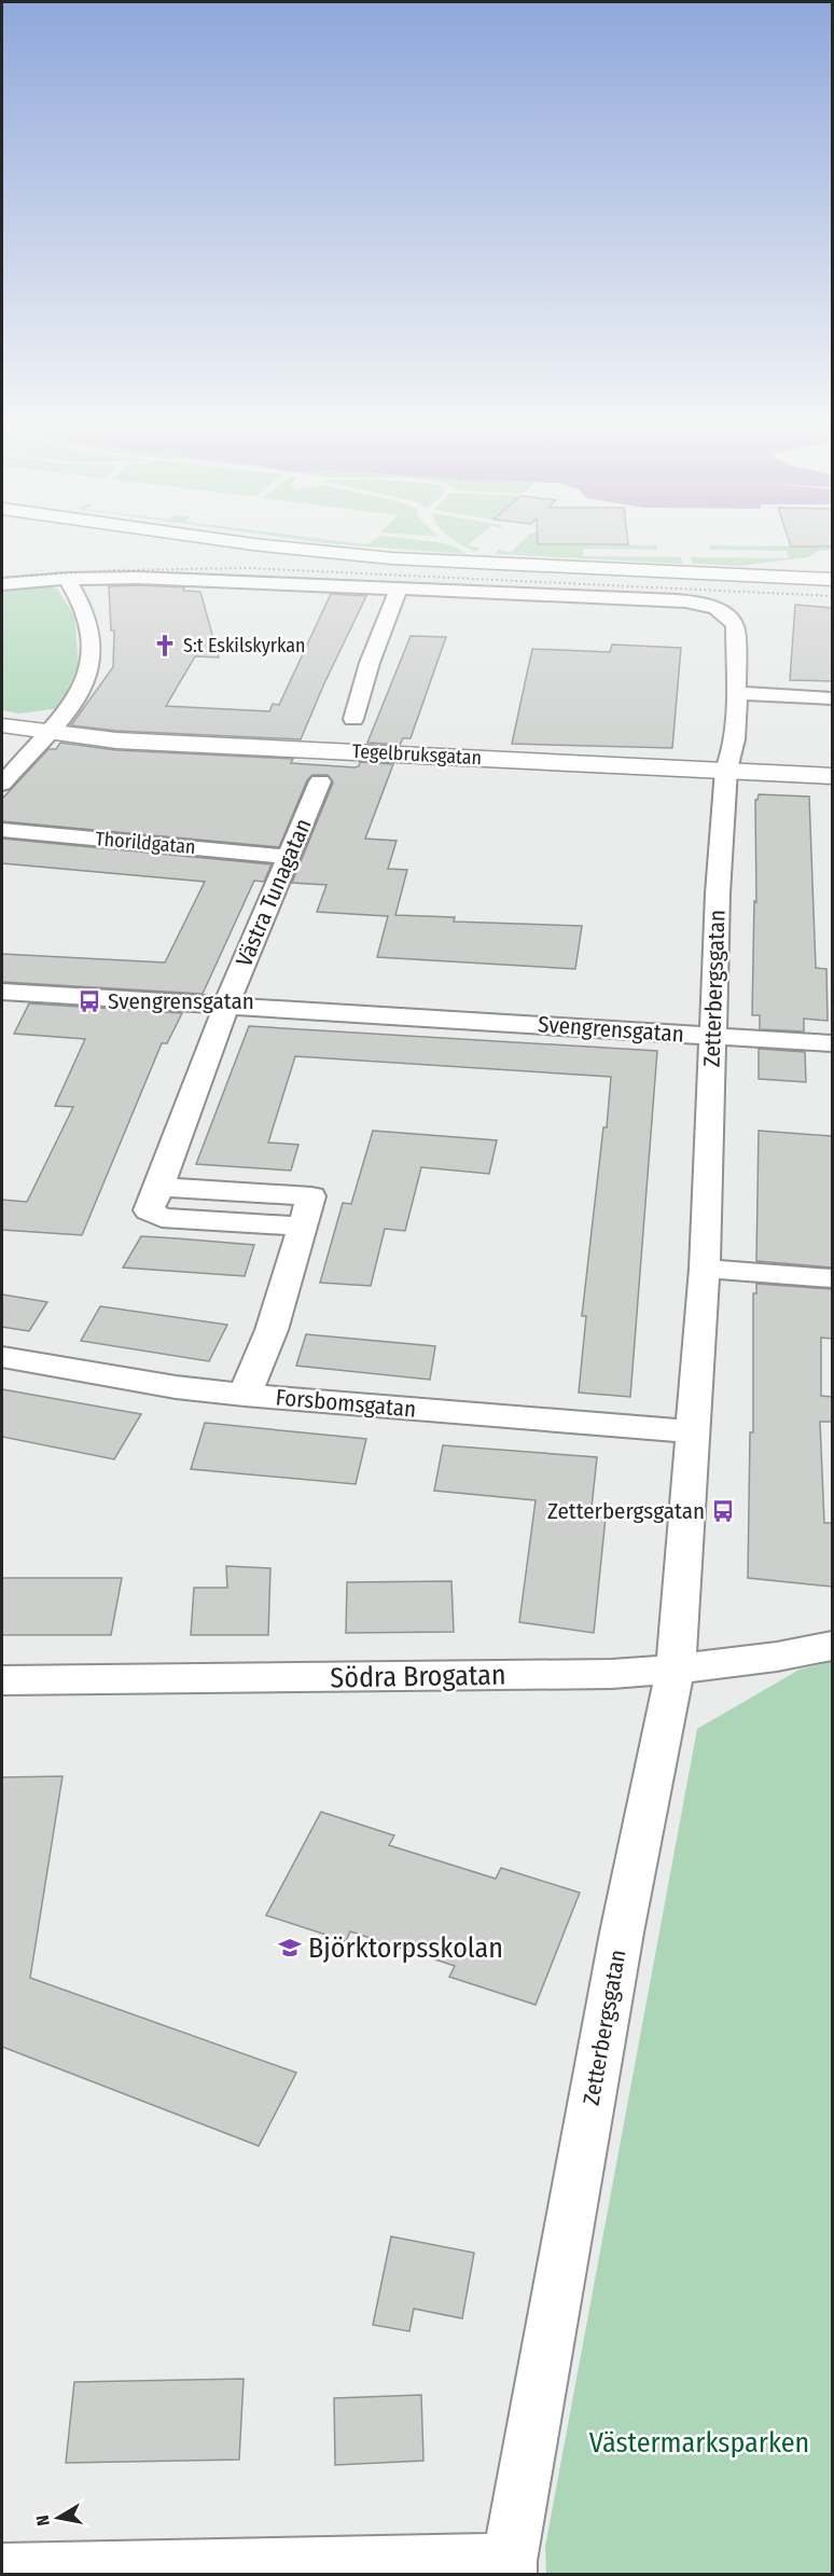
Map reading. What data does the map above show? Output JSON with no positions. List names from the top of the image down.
{
  "streets": {
    "street": [
      "Tegelbruksgatan",
      "Thorildgatan",
      "Västra Tunagatan",
      "Zetterbergsgatan",
      "Svengrensgatan",
      "Forsbomsgatan",
      "Södra Brogatan"
    ]
  },
  "crossings": [
    ["Tegelbruksgatan", "Zetterbergsgatan"],
    ["Thorildgatan", "Västra Tunagatan"],
    ["Västra Tunagatan", "Svengrensgatan"],
    ["Västra Tunagatan", "Forsbomsgatan"],
    ["Zetterbergsgatan", "Svengrensgatan"],
    ["Zetterbergsgatan", "Forsbomsgatan"],
    ["Zetterbergsgatan", "Södra Brogatan"]
  ],
  "parks": ["Västermarksparken"],
  "places": {
    "church": ["S:t Eskilskyrkan"],
    "bus stop": ["Svengrensgatan", "Zetterbergsgatan"],
    "school or university": ["Björktorpsskolan"]
  },
  "north": "left"
}
